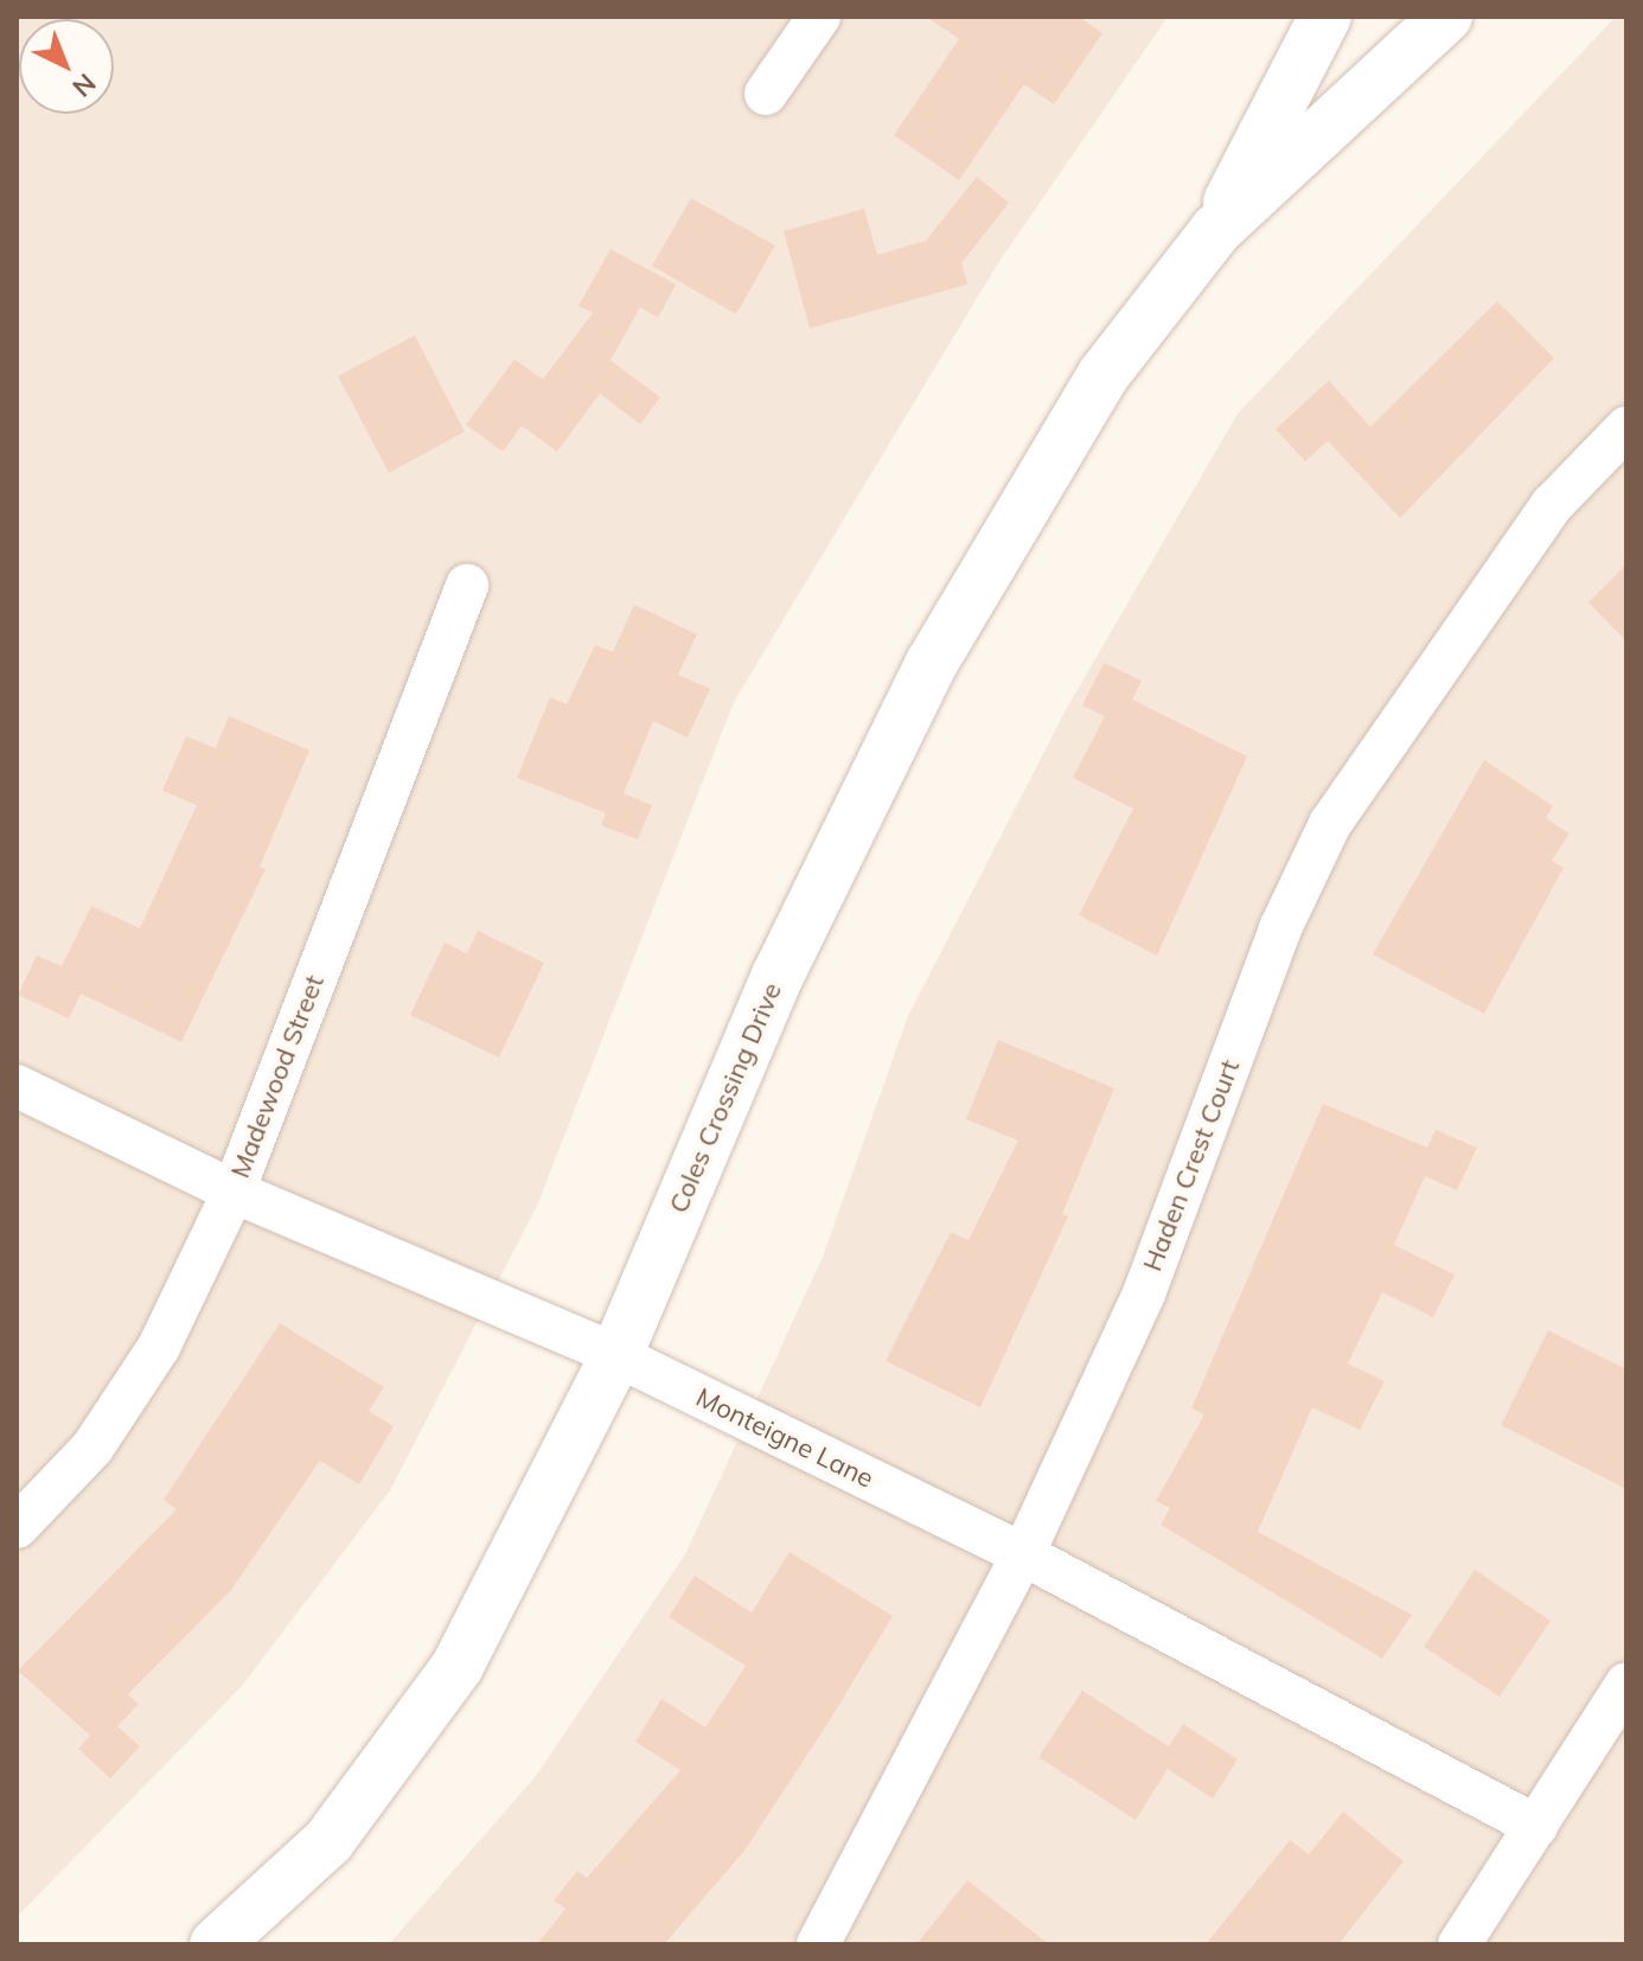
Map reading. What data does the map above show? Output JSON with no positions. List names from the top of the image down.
{
  "streets": {
    "street": [
      "Madewood Street",
      "Coles Crossing Drive",
      "Haden Crest Court",
      "Monteigne Lane"
    ]
  },
  "crossings": [
    ["Madewood Street", "Monteigne Lane"],
    ["Coles Crossing Drive", "Monteigne Lane"],
    ["Haden Crest Court", "Monteigne Lane"]
  ],
  "north": "bottom right"
}
